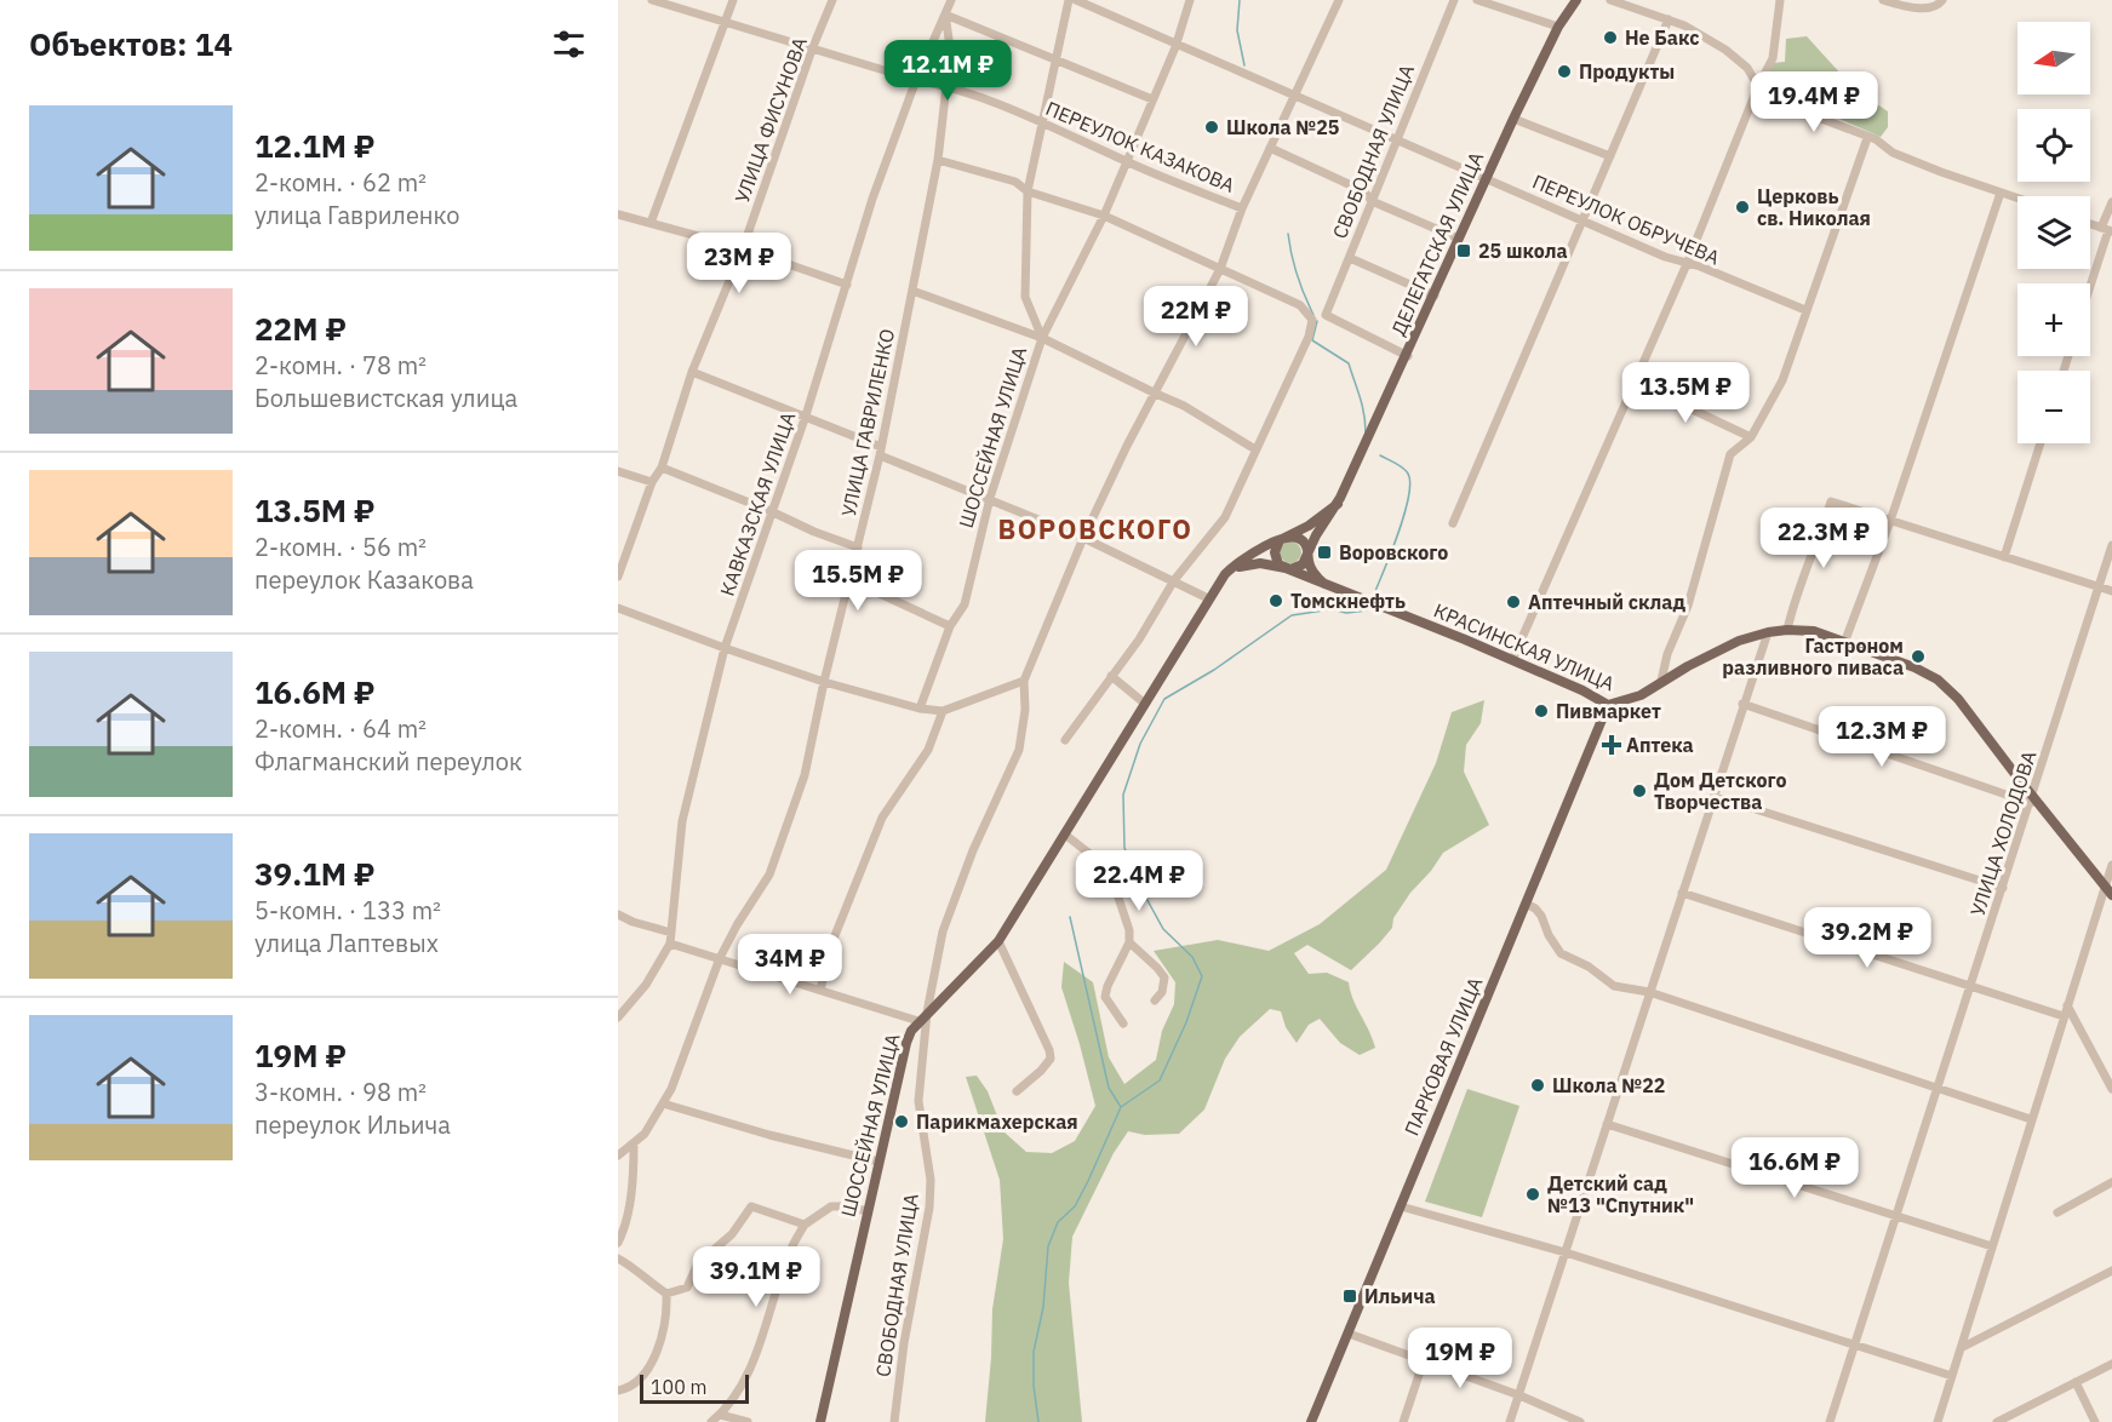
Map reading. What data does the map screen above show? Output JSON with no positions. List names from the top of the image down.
{
  "streets": {
    "main road": [
      "ДЕЛЕГАТСКАЯ УЛИЦА",
      "ШОССЕЙНАЯ УЛИЦА",
      "КРАСИНСКАЯ УЛИЦА",
      "ПАРКОВАЯ УЛИЦА"
    ],
    "street": [
      "УЛИЦА ФИСУНОВА",
      "ПЕРЕУЛОК КАЗАКОВА",
      "СВОБОДНАЯ УЛИЦА",
      "ПЕРЕУЛОК ОБРУЧЕВА",
      "УЛИЦА ГАВРИЛЕНКО",
      "КАВКАЗСКАЯ УЛИЦА",
      "УЛИЦА ХОЛОДОВА"
    ]
  },
  "crossings": [
    ["УЛИЦА ФИСУНОВА", "ПЕРЕУЛОК КАЗАКОВА"],
    ["ПЕРЕУЛОК КАЗАКОВА", "УЛИЦА ГАВРИЛЕНКО"],
    ["ПЕРЕУЛОК КАЗАКОВА", "ШОССЕЙНАЯ УЛИЦА"],
    ["ПЕРЕУЛОК КАЗАКОВА", "КАВКАЗСКАЯ УЛИЦА"],
    ["СВОБОДНАЯ УЛИЦА", "ПЕРЕУЛОК ОБРУЧЕВА"],
    ["СВОБОДНАЯ УЛИЦА", "ДЕЛЕГАТСКАЯ УЛИЦА"],
    ["СВОБОДНАЯ УЛИЦА", "ШОССЕЙНАЯ УЛИЦА"],
    ["ПЕРЕУЛОК ОБРУЧЕВА", "ДЕЛЕГАТСКАЯ УЛИЦА"],
    ["ДЕЛЕГАТСКАЯ УЛИЦА", "КРАСИНСКАЯ УЛИЦА"],
    ["УЛИЦА ГАВРИЛЕНКО", "КАВКАЗСКАЯ УЛИЦА"],
    ["КРАСИНСКАЯ УЛИЦА", "УЛИЦА ХОЛОДОВА"],
    ["КРАСИНСКАЯ УЛИЦА", "ПАРКОВАЯ УЛИЦА"]
  ],
  "districts": ["ВОРОВСКОГО"],
  "places": {
    "other": [
      "Не Бакс",
      "Продукты",
      "Школа №25",
      "Церковь св. Николая",
      "Томскнефть",
      "Аптечный склад",
      "Гастроном разливного пиваса",
      "Пивмаркет",
      "Дом Детского Творчества",
      "Школа №22",
      "Парикмахерская",
      "Детский сад №13 \"Спутник\""
    ],
    "transit": ["25 школа", "Воровского", "Ильича"],
    "health": ["Аптека"]
  },
  "scale_bar": "100 m",
  "north": "left",
  "page": {
    "heading": "Объектов: 14",
    "map_buttons": ["+", "−"],
    "price": [
      "12.1M ₽",
      "19.4M ₽",
      "23M ₽",
      "22M ₽",
      "13.5M ₽",
      "22.3M ₽",
      "15.5M ₽",
      "12.3M ₽",
      "22.4M ₽",
      "39.2M ₽",
      "34M ₽",
      "16.6M ₽",
      "39.1M ₽",
      "19M ₽"
    ],
    "list": [
      {
        "name": "12.1M ₽",
        "note": "2-комн. · 62 m² · улица Гавриленко"
      },
      {
        "name": "22M ₽",
        "note": "2-комн. · 78 m² · Большевистская улица"
      },
      {
        "name": "13.5M ₽",
        "note": "2-комн. · 56 m² · переулок Казакова"
      },
      {
        "name": "16.6M ₽",
        "note": "2-комн. · 64 m² · Флагманский переулок"
      },
      {
        "name": "39.1M ₽",
        "note": "5-комн. · 133 m² · улица Лаптевых"
      },
      {
        "name": "19M ₽",
        "note": "3-комн. · 98 m² · переулок Ильича"
      }
    ],
    "scale": "100 m"
  }
}
